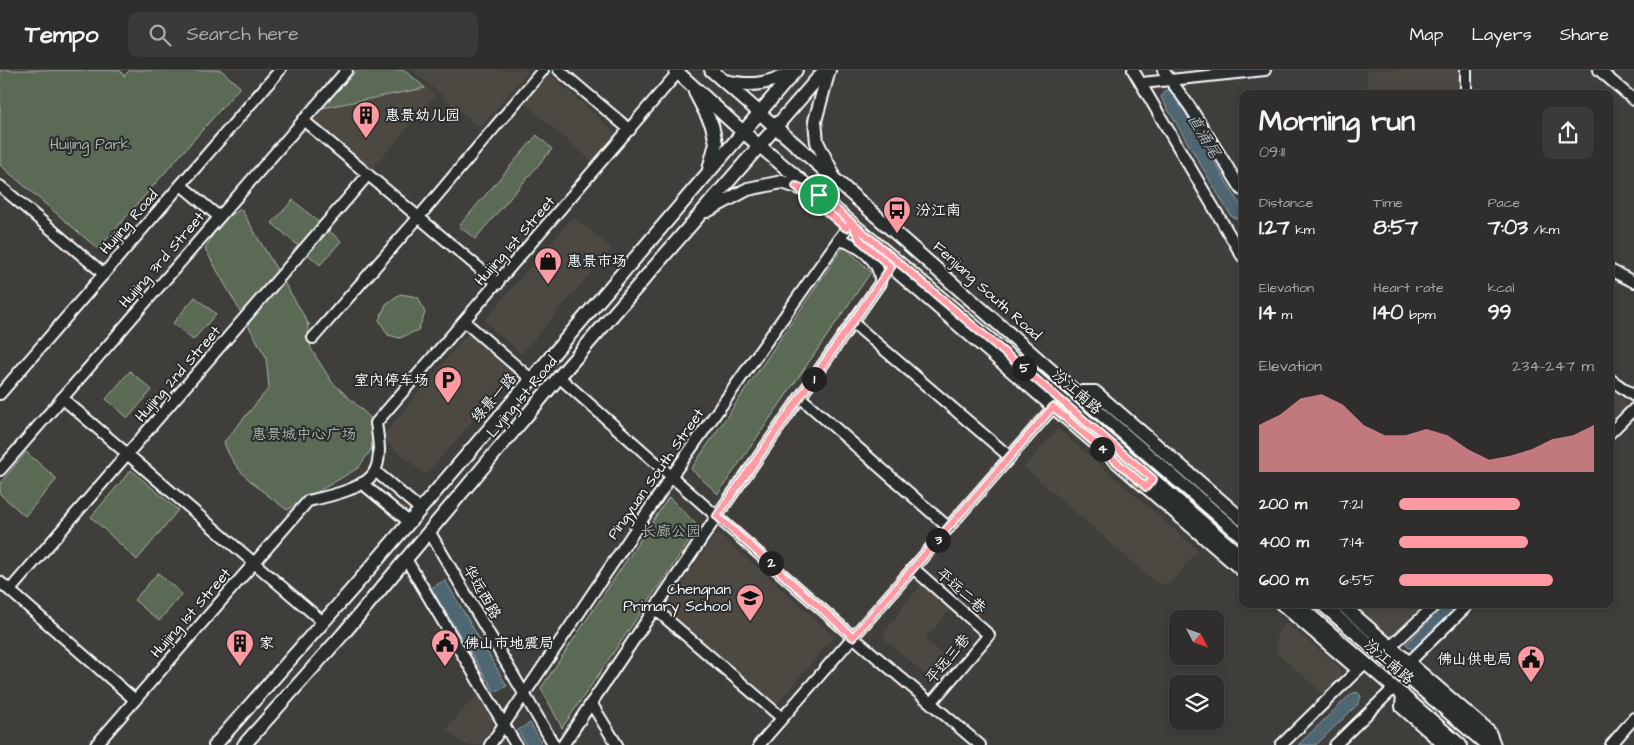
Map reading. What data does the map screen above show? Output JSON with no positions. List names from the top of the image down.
{
  "streets": {
    "main road": [
      "Fenjiang South Road",
      "汾江南路",
      "Lvjing 1st Road",
      "绿景一路"
    ],
    "street": [
      "Huijing Road",
      "Huijing 1st Street",
      "Huijing 3rd Street",
      "Huijing 2nd Street",
      "Pingyuan South Street",
      "平远二巷",
      "华远西路",
      "平远三巷"
    ]
  },
  "crossings": [
    ["Fenjiang South Road", "Lvjing 1st Road"],
    ["Fenjiang South Road", "绿景一路"],
    ["汾江南路", "Lvjing 1st Road"],
    ["汾江南路", "绿景一路"],
    ["汾江南路", "Pingyuan South Street"],
    ["Lvjing 1st Road", "华远西路"],
    ["Pingyuan South Street", "华远西路"],
    ["平远二巷", "平远三巷"]
  ],
  "water": ["直涌尾"],
  "parks": ["Huijing Park", "惠景城中心广场", "长廊公园"],
  "places": {
    "building": ["惠景幼儿园", "家"],
    "bus stop": ["汾江南"],
    "shop": ["惠景市场"],
    "parking": ["室内停车场"],
    "school or university": ["Chengnan Primary School"],
    "public building": ["佛山市地震局", "佛山供电局"]
  },
  "north": "bottom right",
  "page": {
    "header": "Tempo",
    "search": "Search here",
    "nav": ["Map", "Layers", "Share"],
    "heading": ["Morning run", "09:11"],
    "stats": [
      ["Distance", "1.27 km"],
      ["Time", "8:57"],
      ["Pace", "7:03 /km"],
      ["Elevation", "14 m"],
      ["Heart rate", "140 bpm"],
      ["kcal", "99"]
    ],
    "chart": ["Elevation", "234–247 m"],
    "pins": [
      "5",
      "1",
      "4",
      "3",
      "2"
    ],
    "list": [
      {
        "name": "200 m",
        "note": "7:21"
      },
      {
        "name": "400 m",
        "note": "7:14"
      },
      {
        "name": "600 m",
        "note": "6:55"
      }
    ]
  }
}
